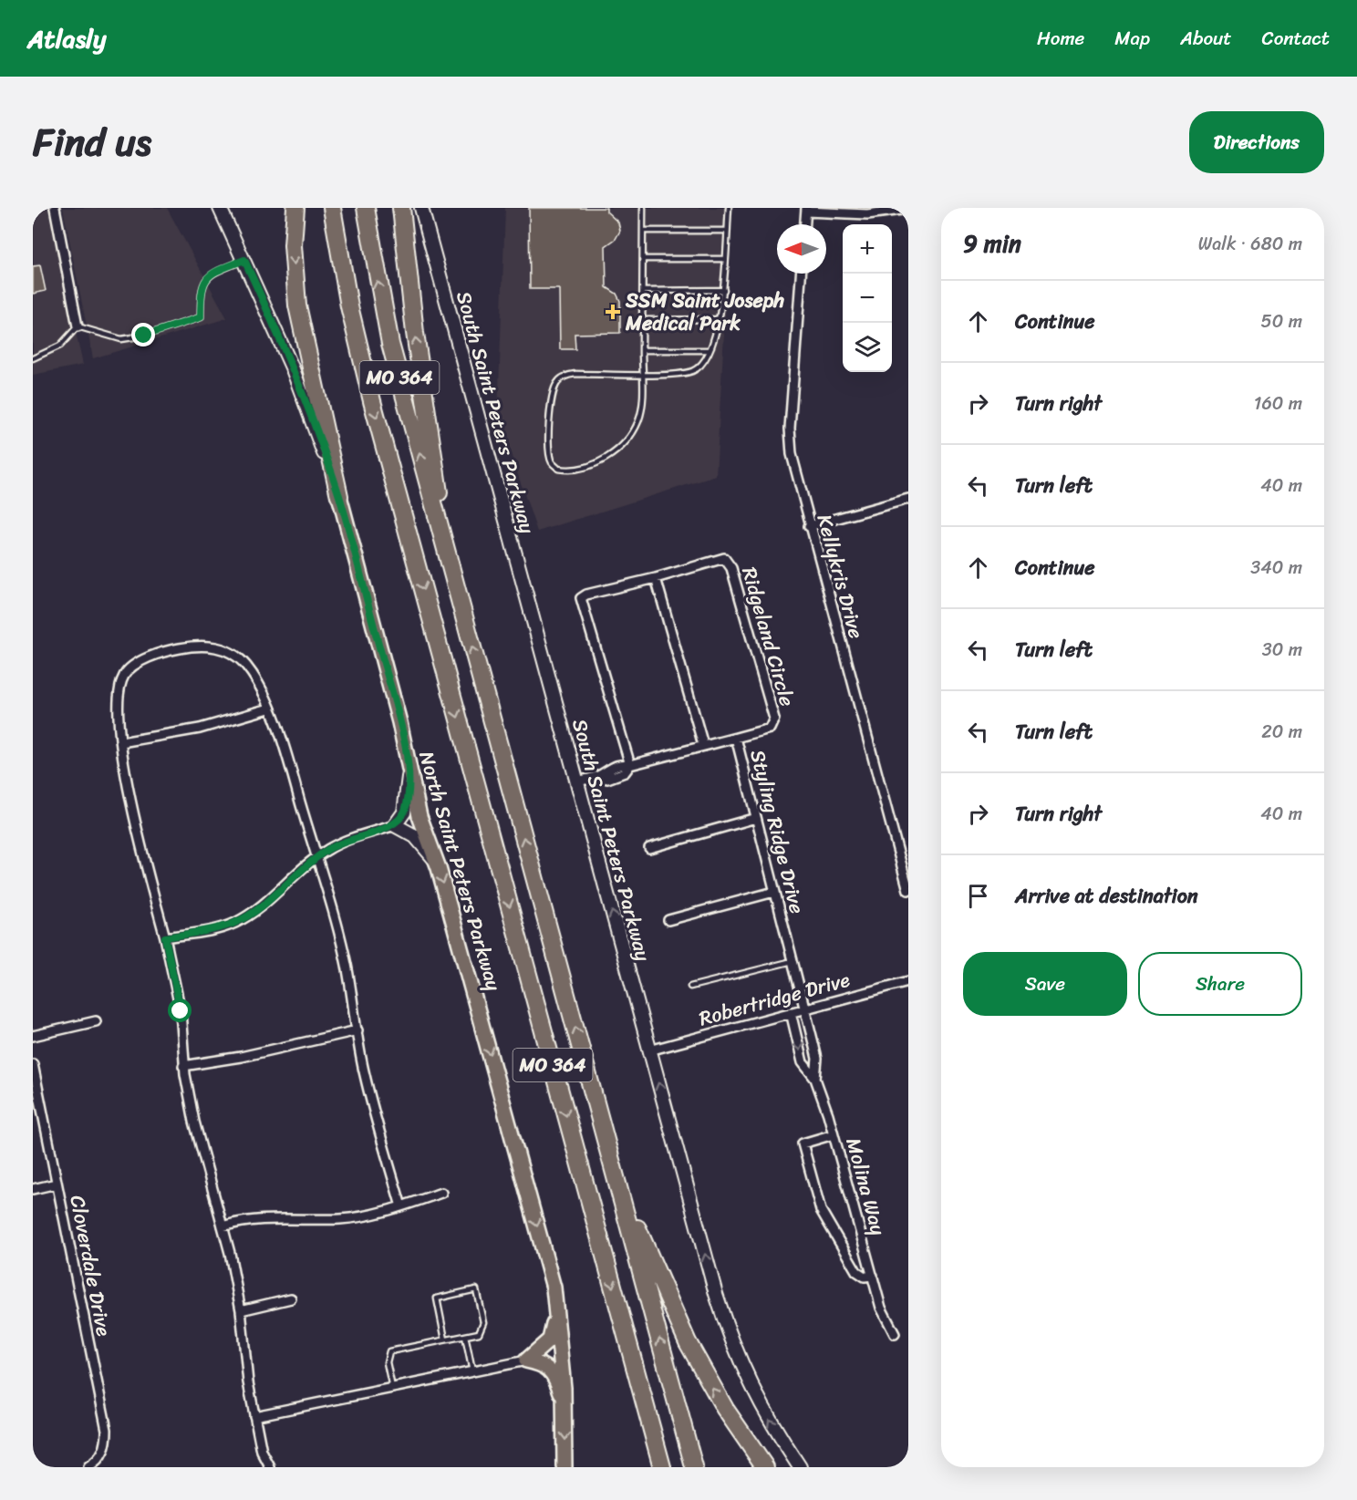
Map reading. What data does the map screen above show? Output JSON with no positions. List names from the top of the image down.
{
  "streets": {
    "highway": ["MO 364"],
    "main road": ["South Saint Peters Parkway", "North Saint Peters Parkway"],
    "street": [
      "Kellykris Drive",
      "Ridgeland Circle",
      "Styling Ridge Drive",
      "Robertridge Drive",
      "Molina Way",
      "Cloverdale Drive"
    ]
  },
  "crossings": [
    ["South Saint Peters Parkway", "Styling Ridge Drive"],
    ["South Saint Peters Parkway", "Robertridge Drive"],
    ["Ridgeland Circle", "Styling Ridge Drive"],
    ["Styling Ridge Drive", "Robertridge Drive"],
    ["Styling Ridge Drive", "Molina Way"],
    ["Robertridge Drive", "Molina Way"]
  ],
  "one_way": ["South Saint Peters Parkway", "North Saint Peters Parkway"],
  "places": {
    "health": ["SSM Saint Joseph Medical Park"]
  },
  "north": "left",
  "page": {
    "header": "Atlasly",
    "nav": [
      "Home",
      "Map",
      "About",
      "Contact"
    ],
    "title": "Find us",
    "buttons": [
      "Directions",
      ["Save", "Share"]
    ],
    "heading": ["9 min", "Walk · 680 m"],
    "map_buttons": ["+", "−"],
    "list": [
      ["Continue", "50 m"],
      ["Turn right", "160 m"],
      ["Turn left", "40 m"],
      ["Continue", "340 m"],
      ["Turn left", "30 m"],
      ["Turn left", "20 m"],
      ["Turn right", "40 m"],
      "Arrive at destination"
    ]
  }
}
